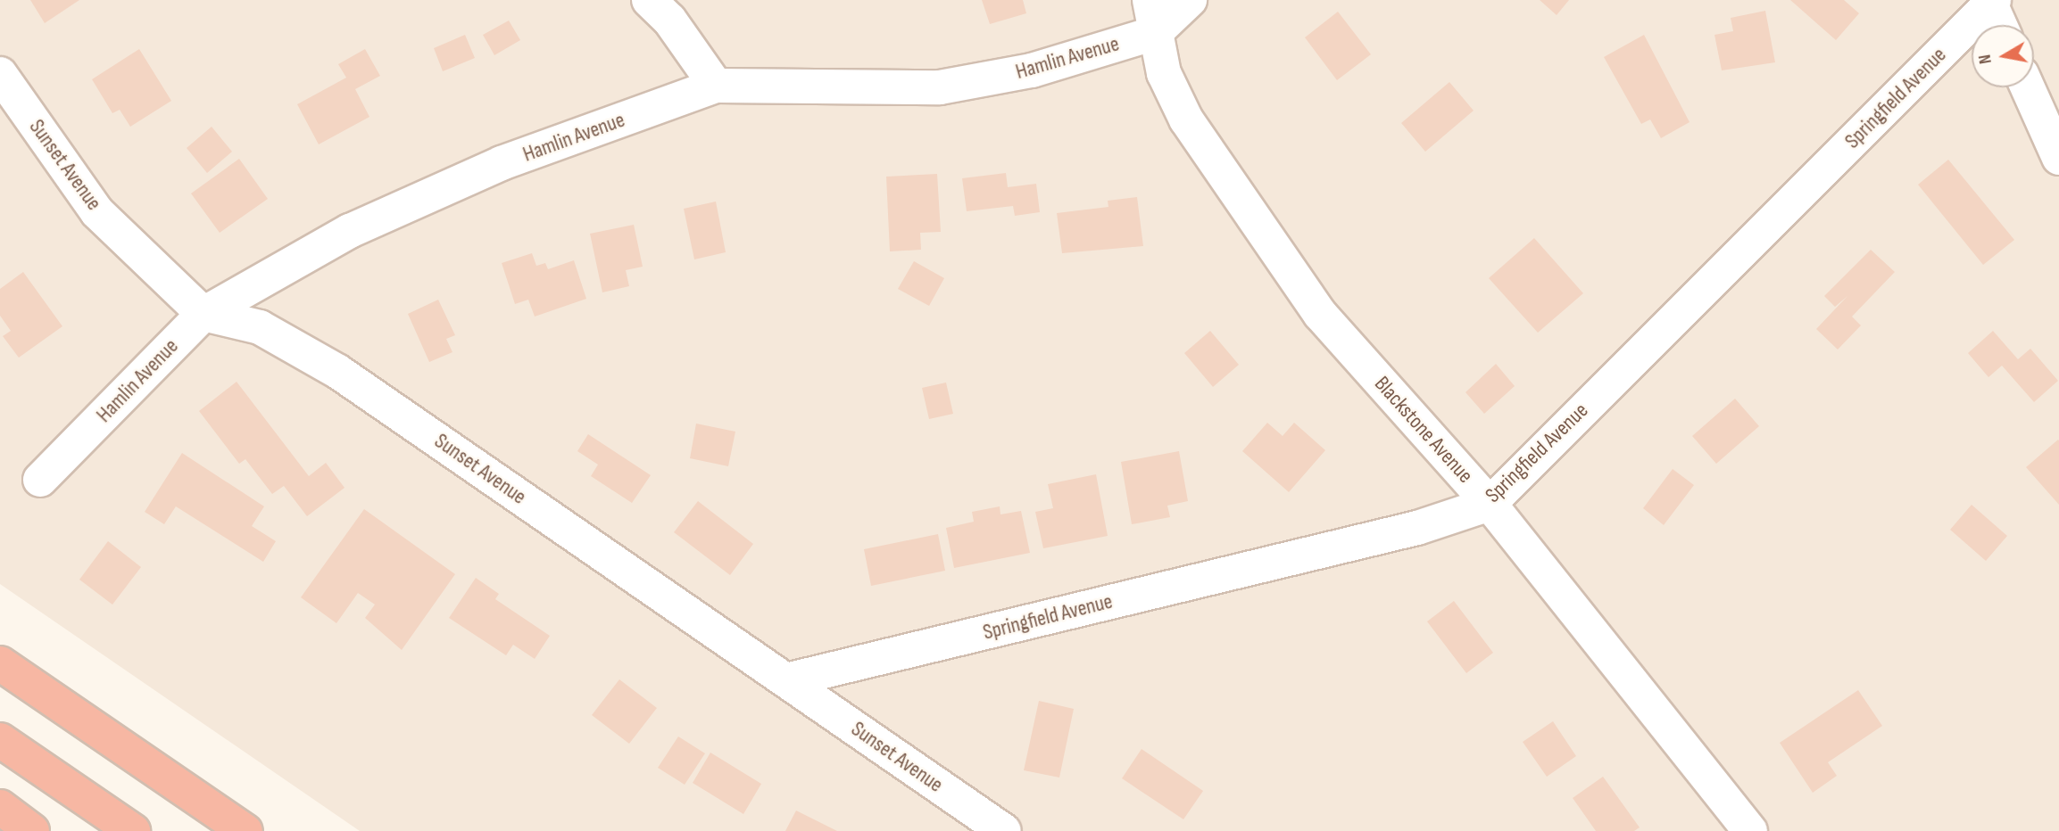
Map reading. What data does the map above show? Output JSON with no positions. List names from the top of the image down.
{
  "streets": {
    "street": [
      "Hamlin Avenue",
      "Springfield Avenue",
      "Sunset Avenue",
      "Blackstone Avenue"
    ]
  },
  "crossings": [
    ["Hamlin Avenue", "Sunset Avenue"],
    ["Hamlin Avenue", "Blackstone Avenue"],
    ["Springfield Avenue", "Sunset Avenue"],
    ["Springfield Avenue", "Blackstone Avenue"]
  ],
  "north": "left"
}
